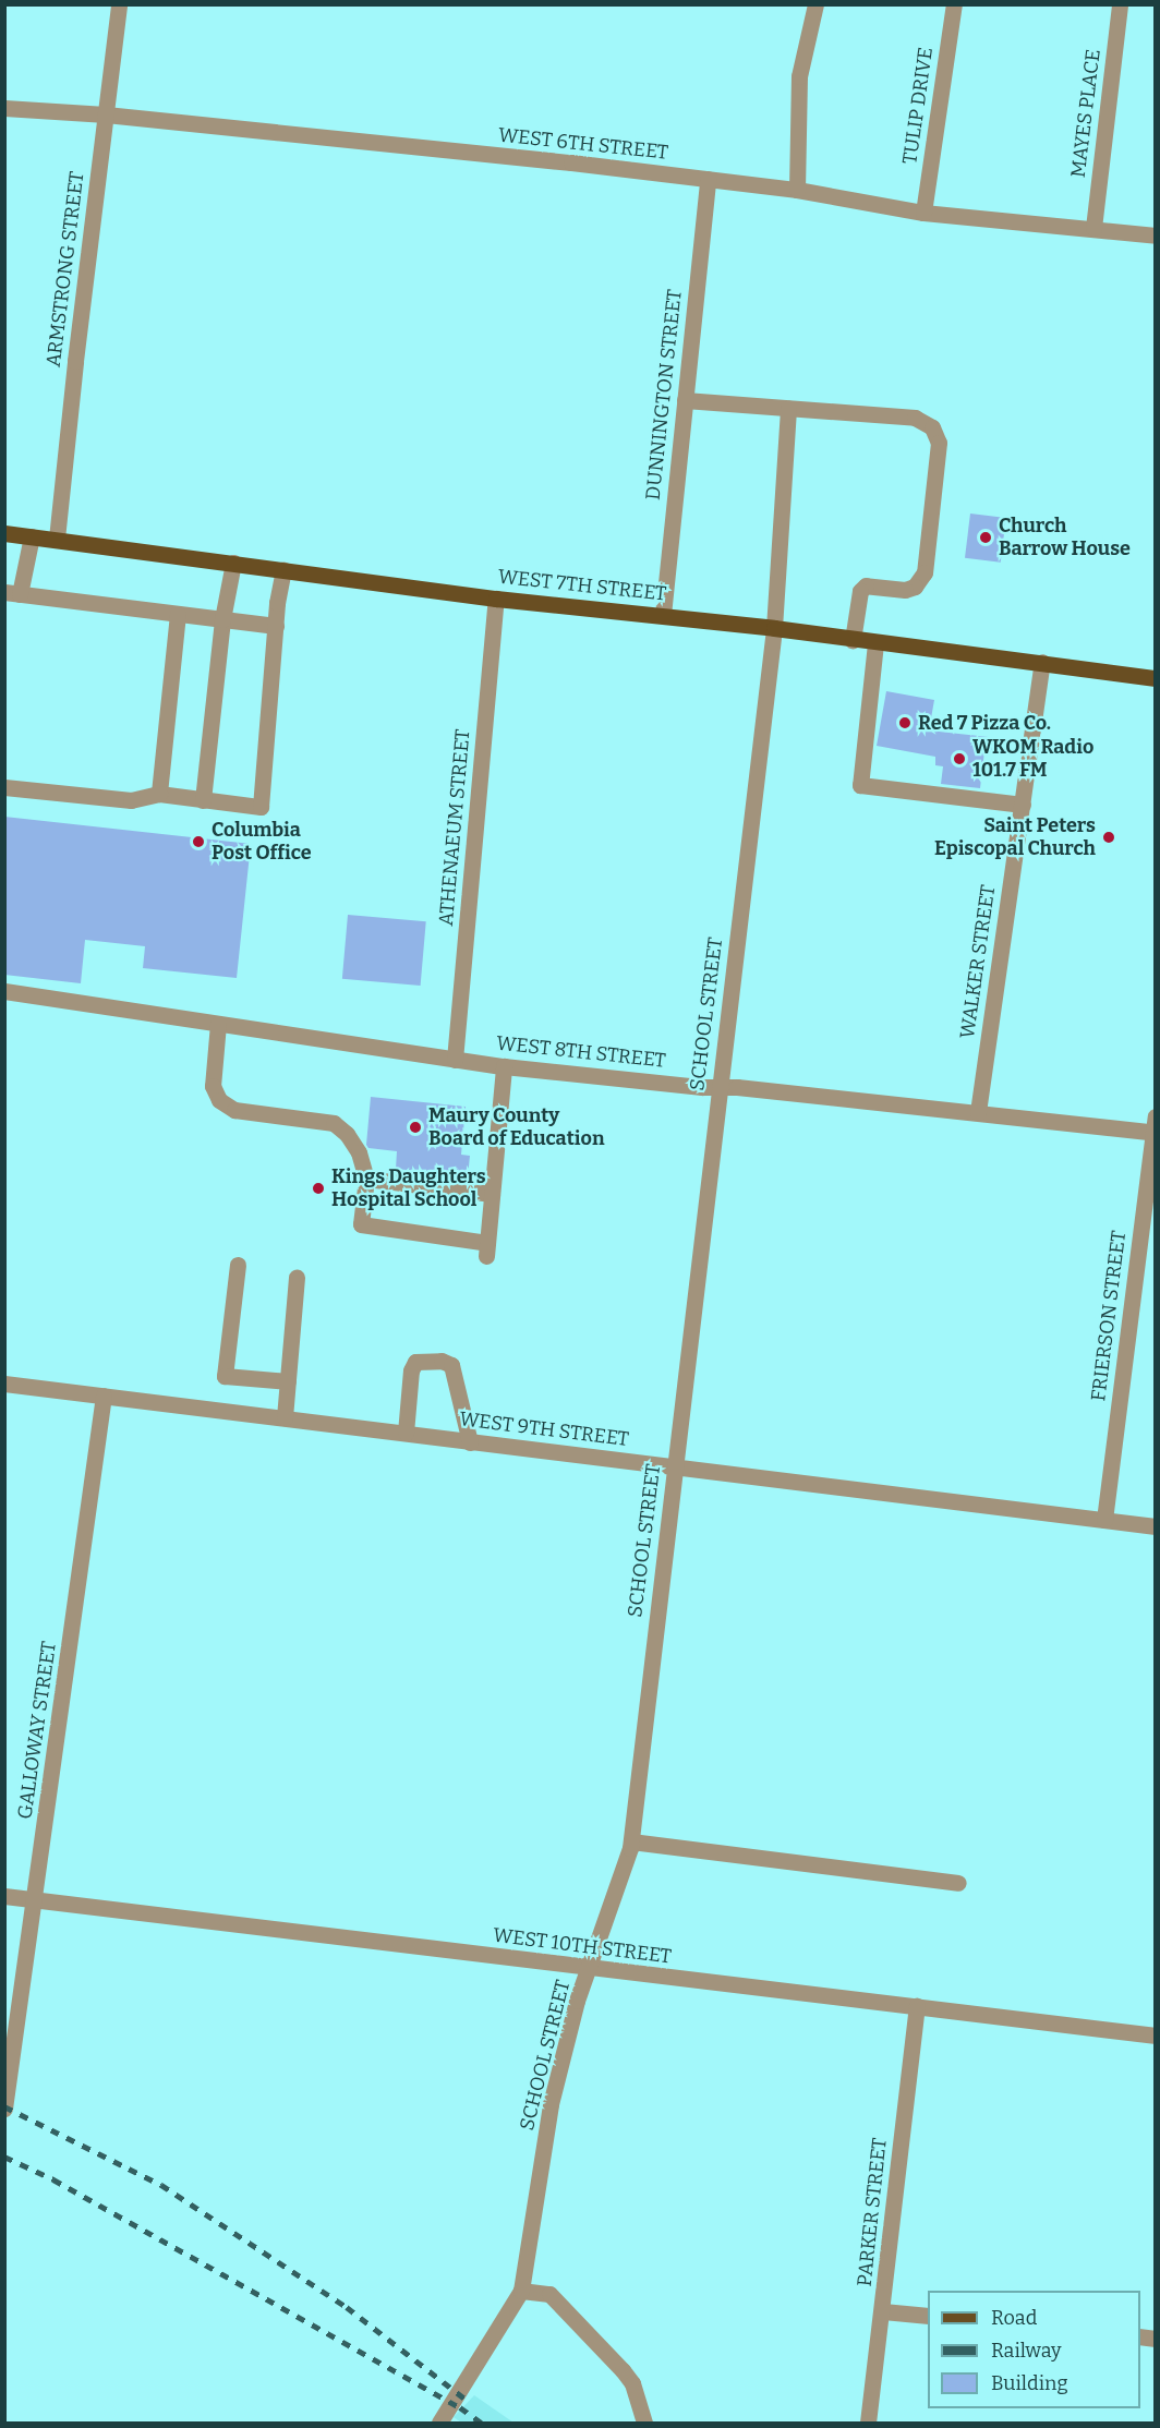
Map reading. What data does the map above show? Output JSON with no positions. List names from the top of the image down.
{
  "streets": {
    "main road": ["WEST 7TH STREET"],
    "street": [
      "TULIP DRIVE",
      "MAYES PLACE",
      "WEST 6TH STREET",
      "ARMSTRONG STREET",
      "DUNNINGTON STREET",
      "ATHENAEUM STREET",
      "WALKER STREET",
      "SCHOOL STREET",
      "WEST 8TH STREET",
      "FRIERSON STREET",
      "WEST 9TH STREET",
      "GALLOWAY STREET",
      "WEST 10TH STREET",
      "PARKER STREET"
    ]
  },
  "crossings": [
    ["TULIP DRIVE", "WEST 6TH STREET"],
    ["MAYES PLACE", "WEST 6TH STREET"],
    ["WEST 6TH STREET", "ARMSTRONG STREET"],
    ["WEST 6TH STREET", "DUNNINGTON STREET"],
    ["ARMSTRONG STREET", "WEST 7TH STREET"],
    ["DUNNINGTON STREET", "WEST 7TH STREET"],
    ["WEST 7TH STREET", "ATHENAEUM STREET"],
    ["WEST 7TH STREET", "WALKER STREET"],
    ["WEST 7TH STREET", "SCHOOL STREET"],
    ["ATHENAEUM STREET", "WEST 8TH STREET"],
    ["WALKER STREET", "WEST 8TH STREET"],
    ["SCHOOL STREET", "WEST 8TH STREET"],
    ["SCHOOL STREET", "WEST 9TH STREET"],
    ["SCHOOL STREET", "WEST 10TH STREET"],
    ["WEST 8TH STREET", "FRIERSON STREET"],
    ["FRIERSON STREET", "WEST 9TH STREET"],
    ["WEST 9TH STREET", "GALLOWAY STREET"],
    ["GALLOWAY STREET", "WEST 10TH STREET"],
    ["WEST 10TH STREET", "PARKER STREET"]
  ],
  "places": [
    "Church Barrow House",
    "Red 7 Pizza Co.",
    "WKOM Radio 101.7 FM",
    "Saint Peters Episcopal Church",
    "Columbia Post Office",
    "Maury County Board of Education",
    "Kings Daughters Hospital School"
  ],
  "legend": ["Road", "Railway", "Building"]
}
